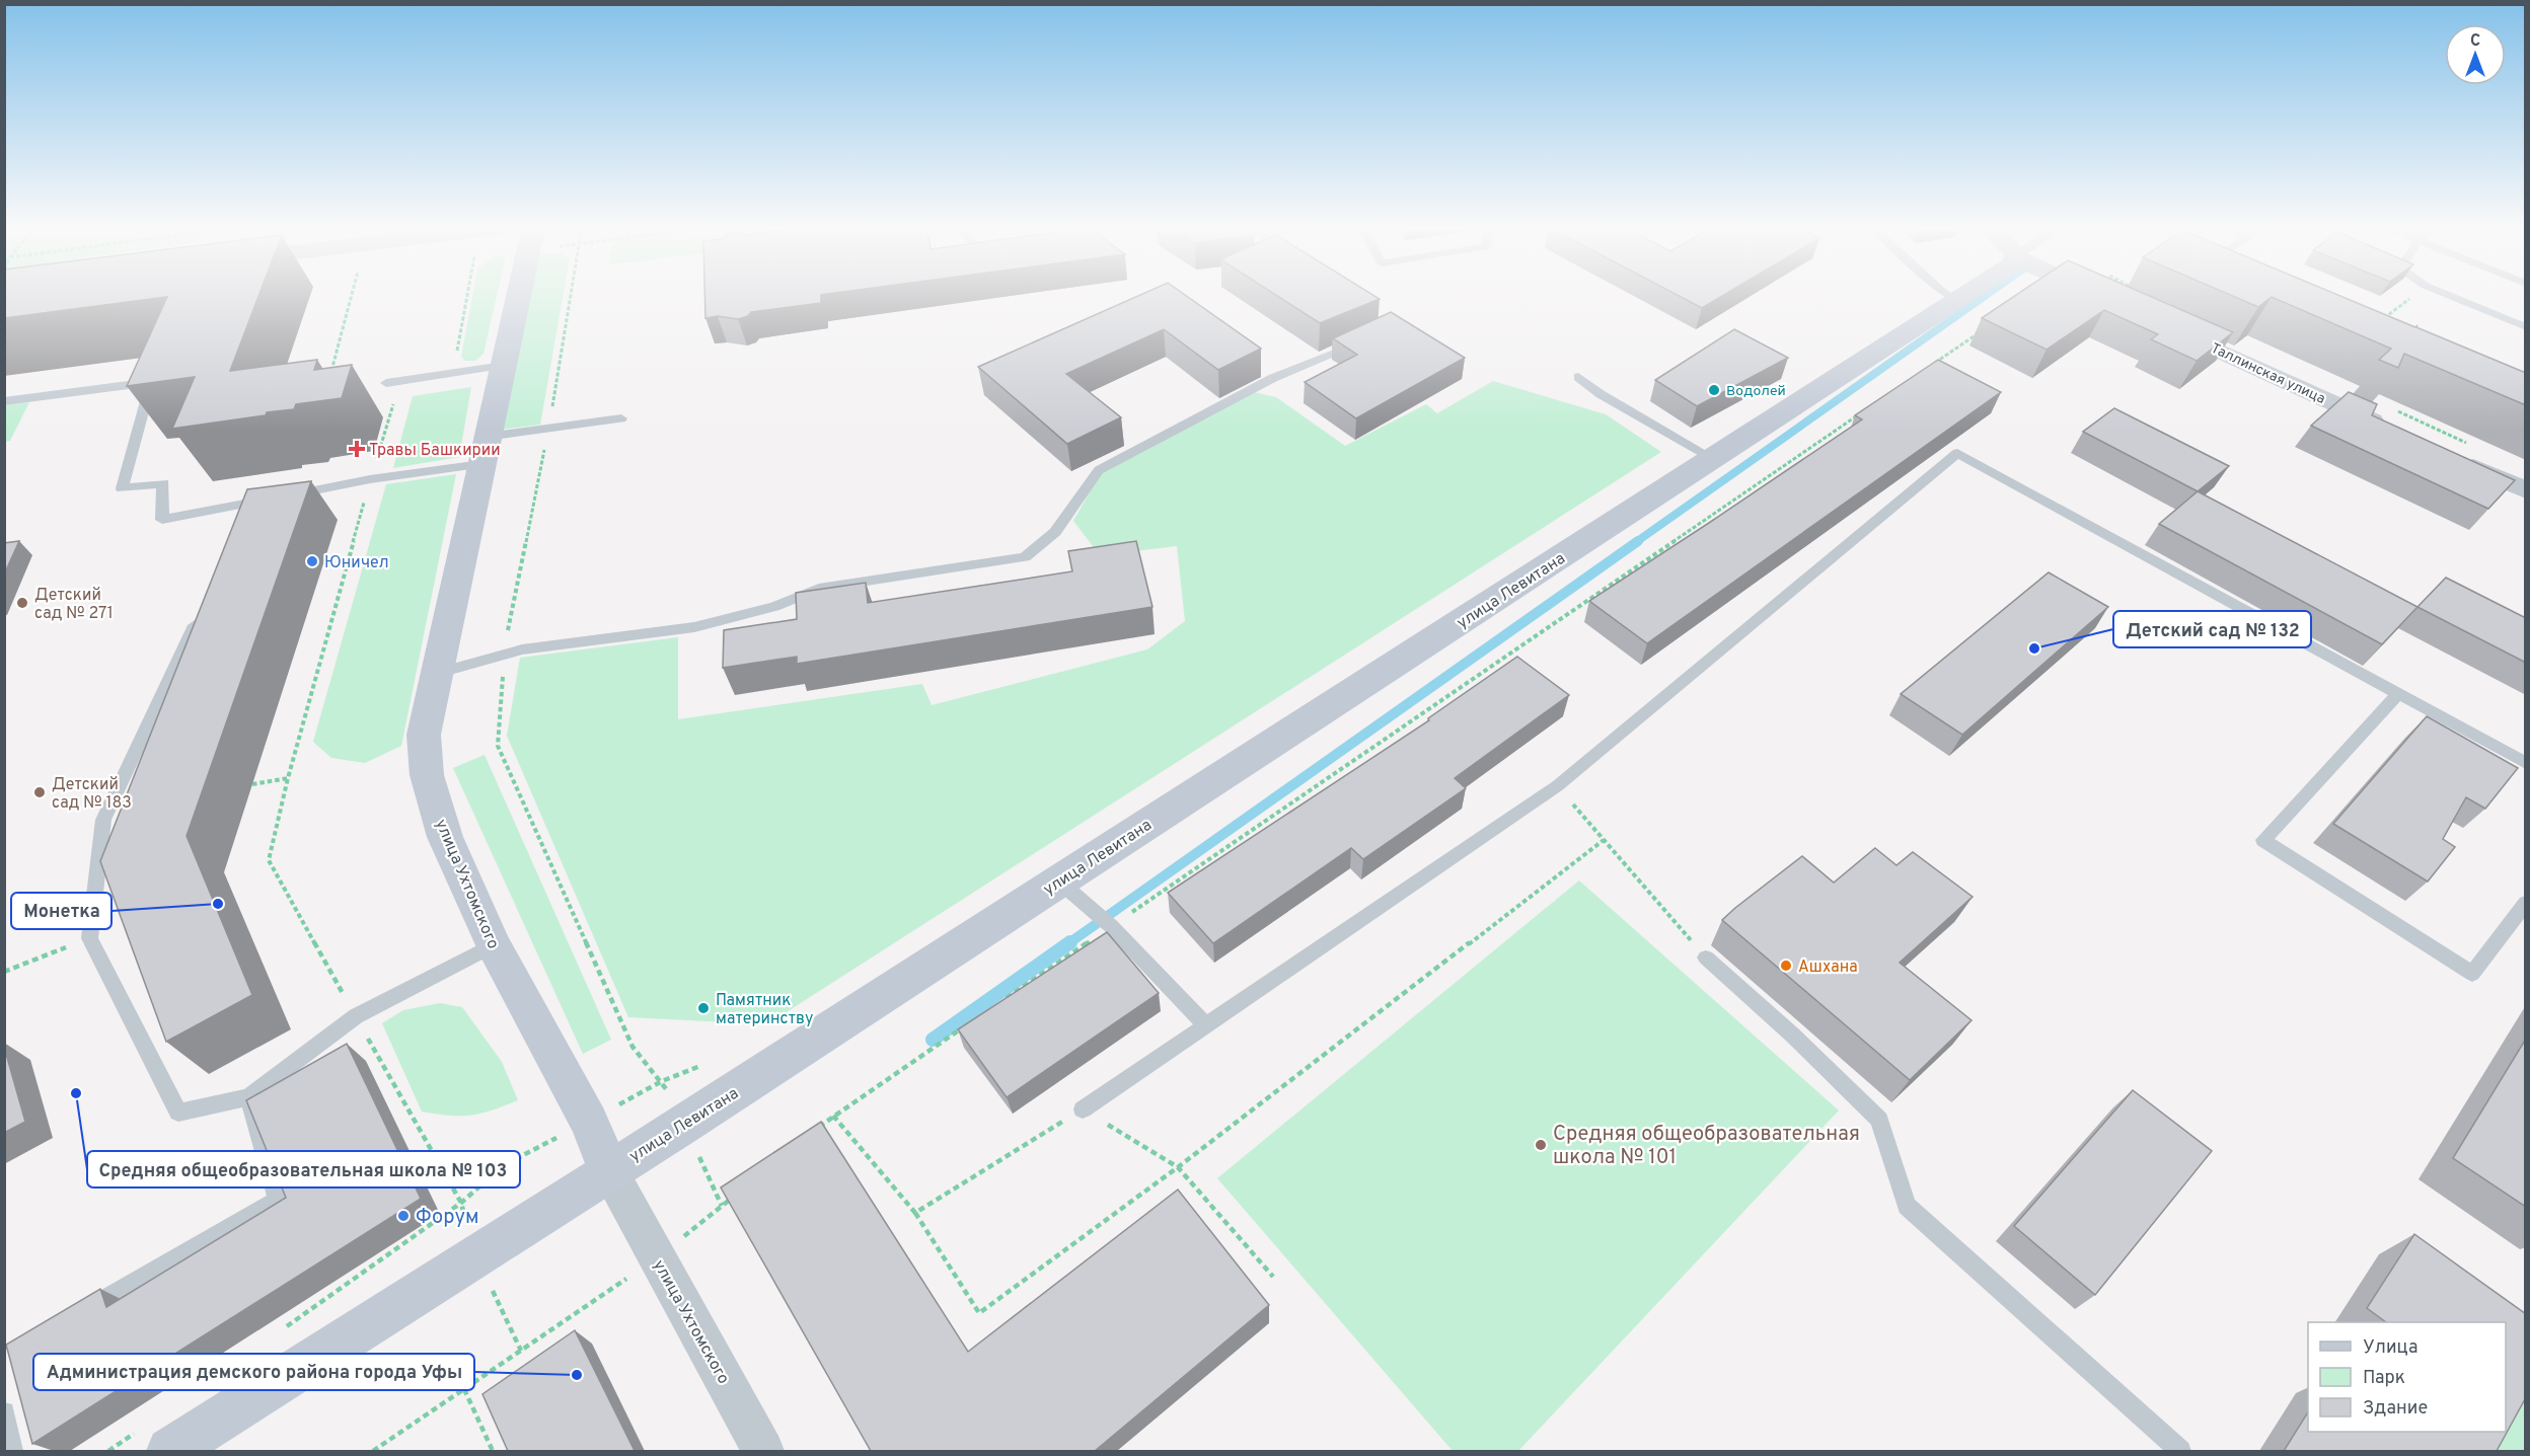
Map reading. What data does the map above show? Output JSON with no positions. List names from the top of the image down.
{
  "streets": {
    "street": ["Таллинская улица", "улица Левитана", "улица Ухтомского"]
  },
  "crossings": [
    ["улица Левитана", "улица Ухтомского"]
  ],
  "places": {
    "other": [
      "Водолей",
      "Юничел",
      "Детский сад № 271",
      "Детский сад № 132",
      "Детский сад № 183",
      "Монетка",
      "Ашхана",
      "Памятник материнству",
      "Средняя общеобразовательная школа № 103",
      "Средняя общеобразовательная школа № 101",
      "Форум",
      "Администрация демского района города Уфы"
    ],
    "health": ["Травы Башкирии"]
  },
  "legend": ["Улица", "Парк", "Здание"],
  "north": "top"
}
